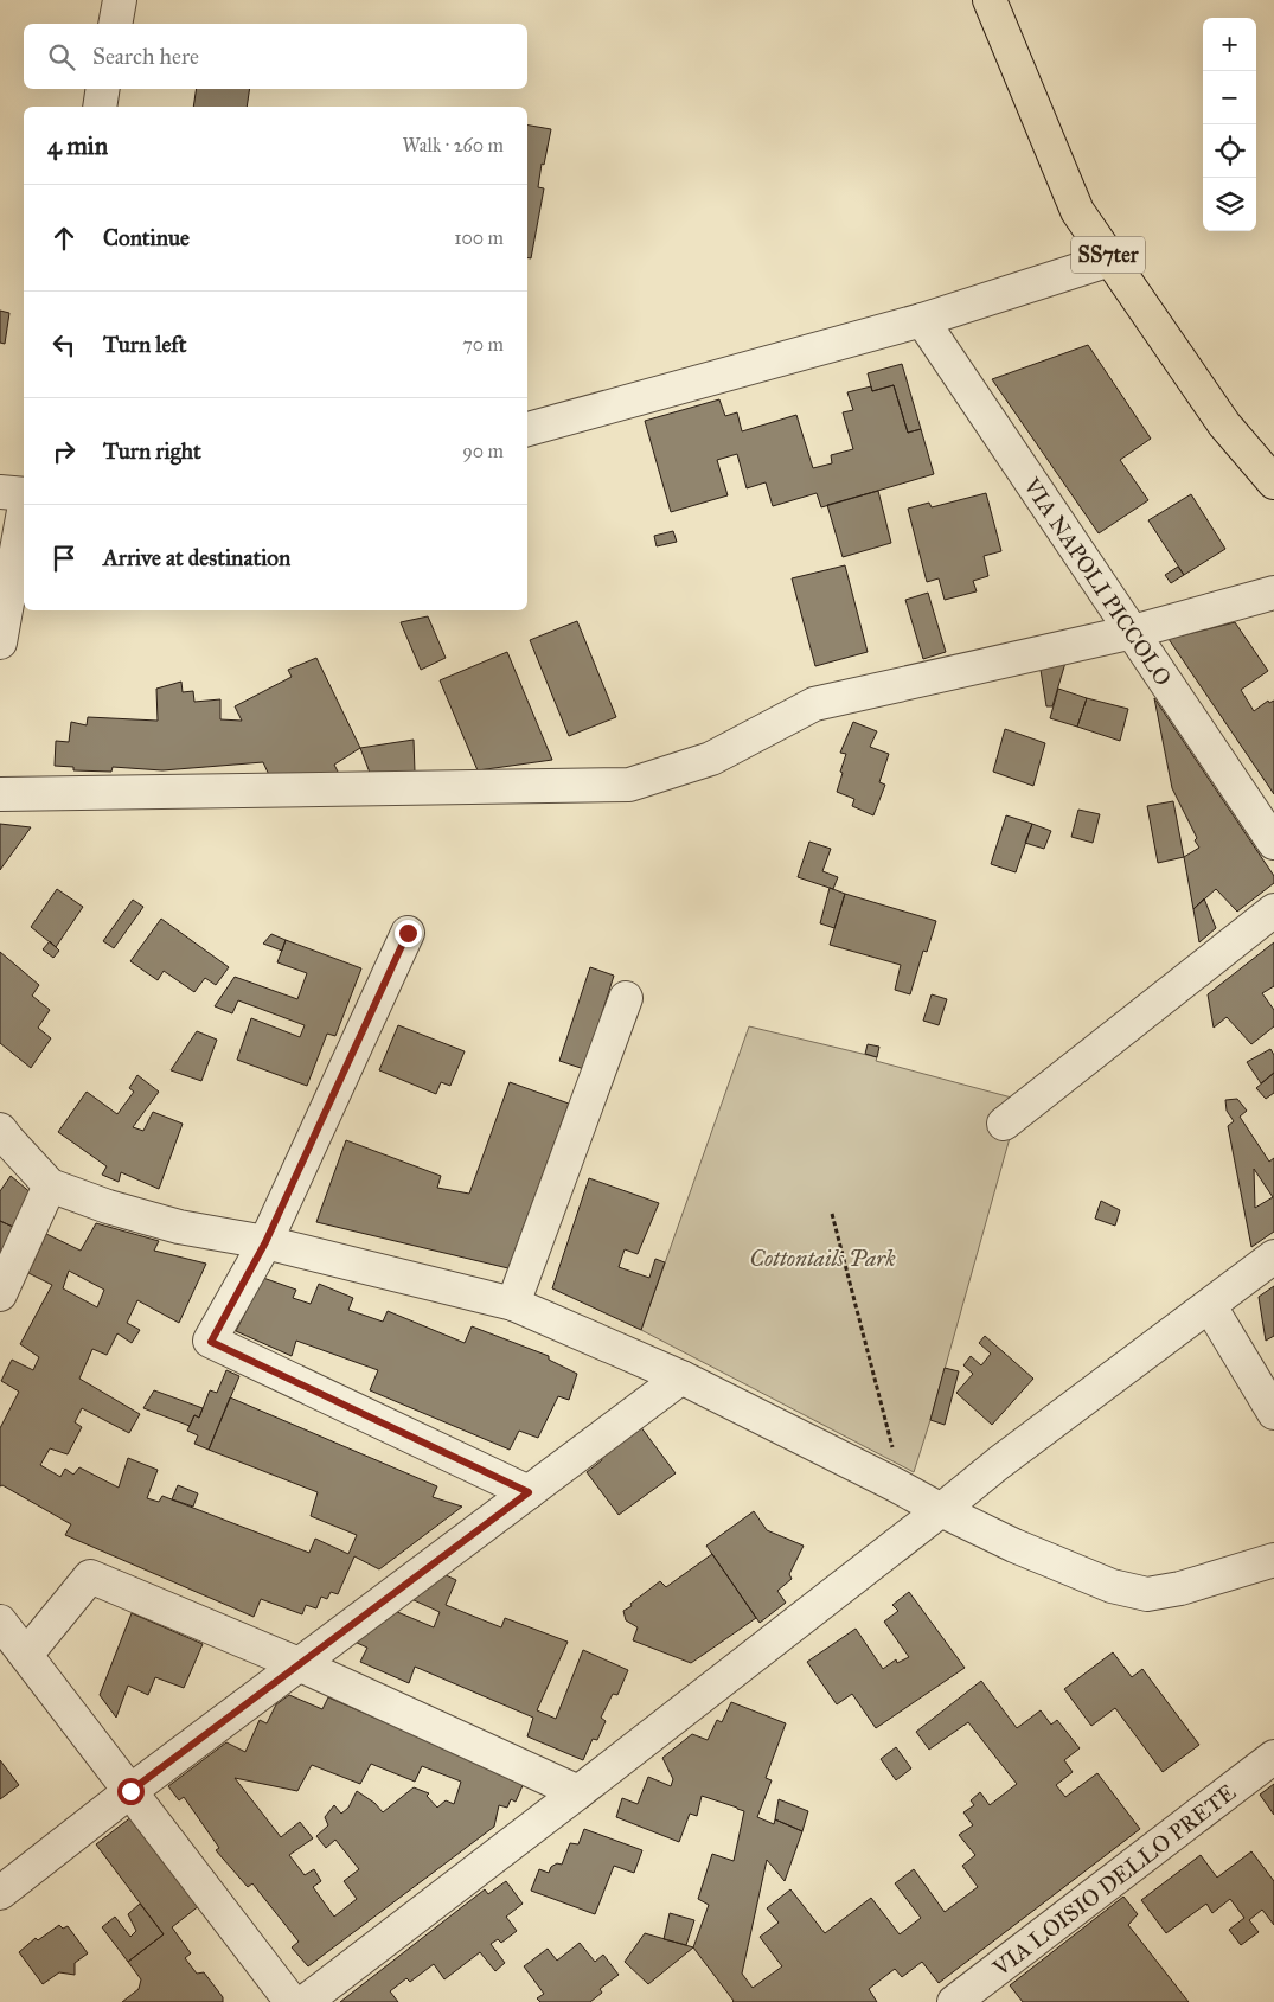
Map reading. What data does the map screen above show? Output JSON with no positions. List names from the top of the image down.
{
  "streets": {
    "main road": ["SS7ter"],
    "street": ["VIA NAPOLI PICCOLO", "VIA LOISIO DELLO PRETE"]
  },
  "parks": ["Cottontails Park"],
  "page": {
    "map_buttons": ["+", "−"],
    "search": "Search here",
    "heading": ["4 min", "Walk · 260 m"],
    "list": [
      ["Continue", "100 m"],
      ["Turn left", "70 m"],
      ["Turn right", "90 m"],
      "Arrive at destination"
    ]
  }
}
